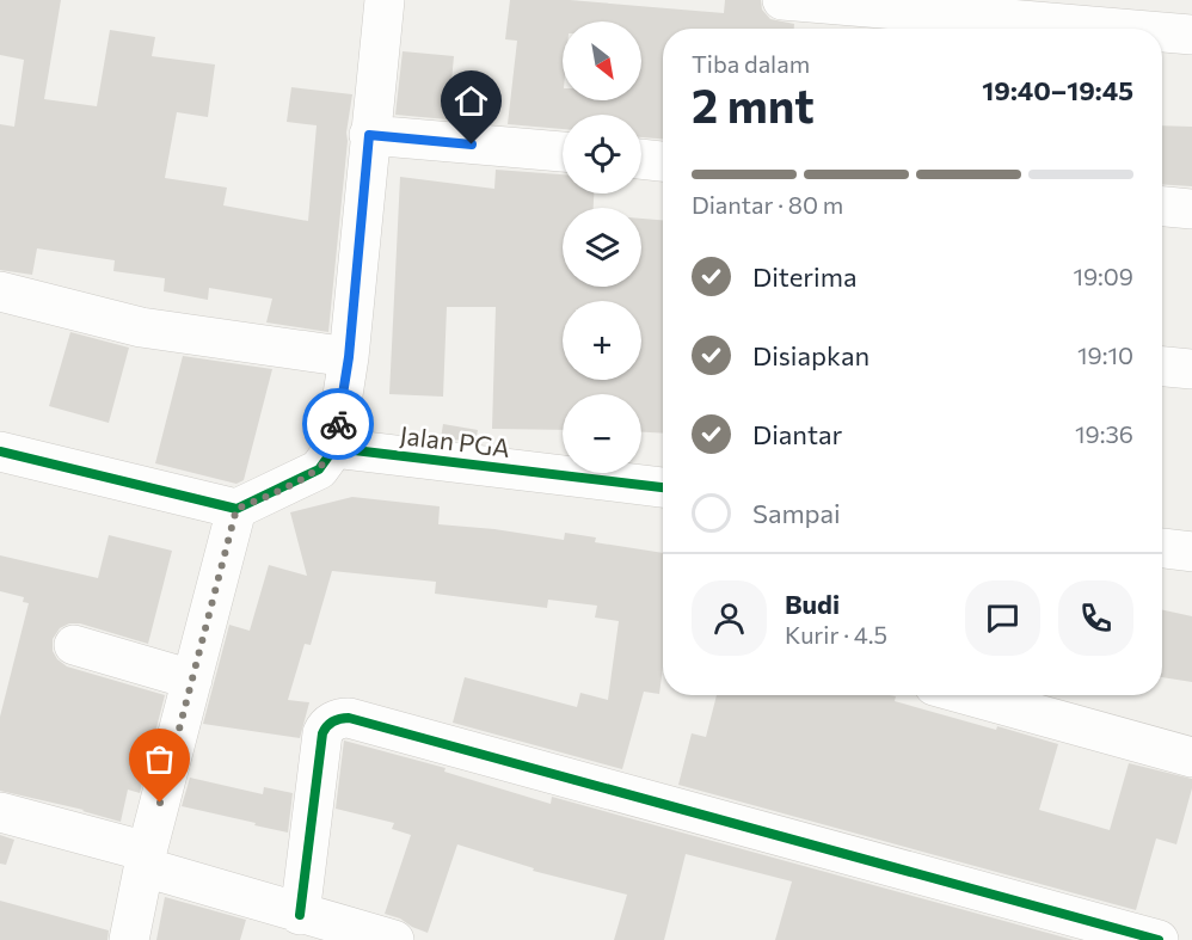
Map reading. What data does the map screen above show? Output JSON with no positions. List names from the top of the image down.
{
  "streets": {
    "street": ["Jalan PGA"]
  },
  "north": "bottom right",
  "page": {
    "map_buttons": ["+", "−"],
    "heading": ["2 mnt", "Tiba dalam", "19:40–19:45"],
    "panel": ["Budi", "Kurir · 4.5"],
    "bar": "Diantar · 80 m",
    "list": [
      ["Diterima", "19:09"],
      ["Disiapkan", "19:10"],
      ["Diantar", "19:36"],
      "Sampai"
    ]
  }
}
